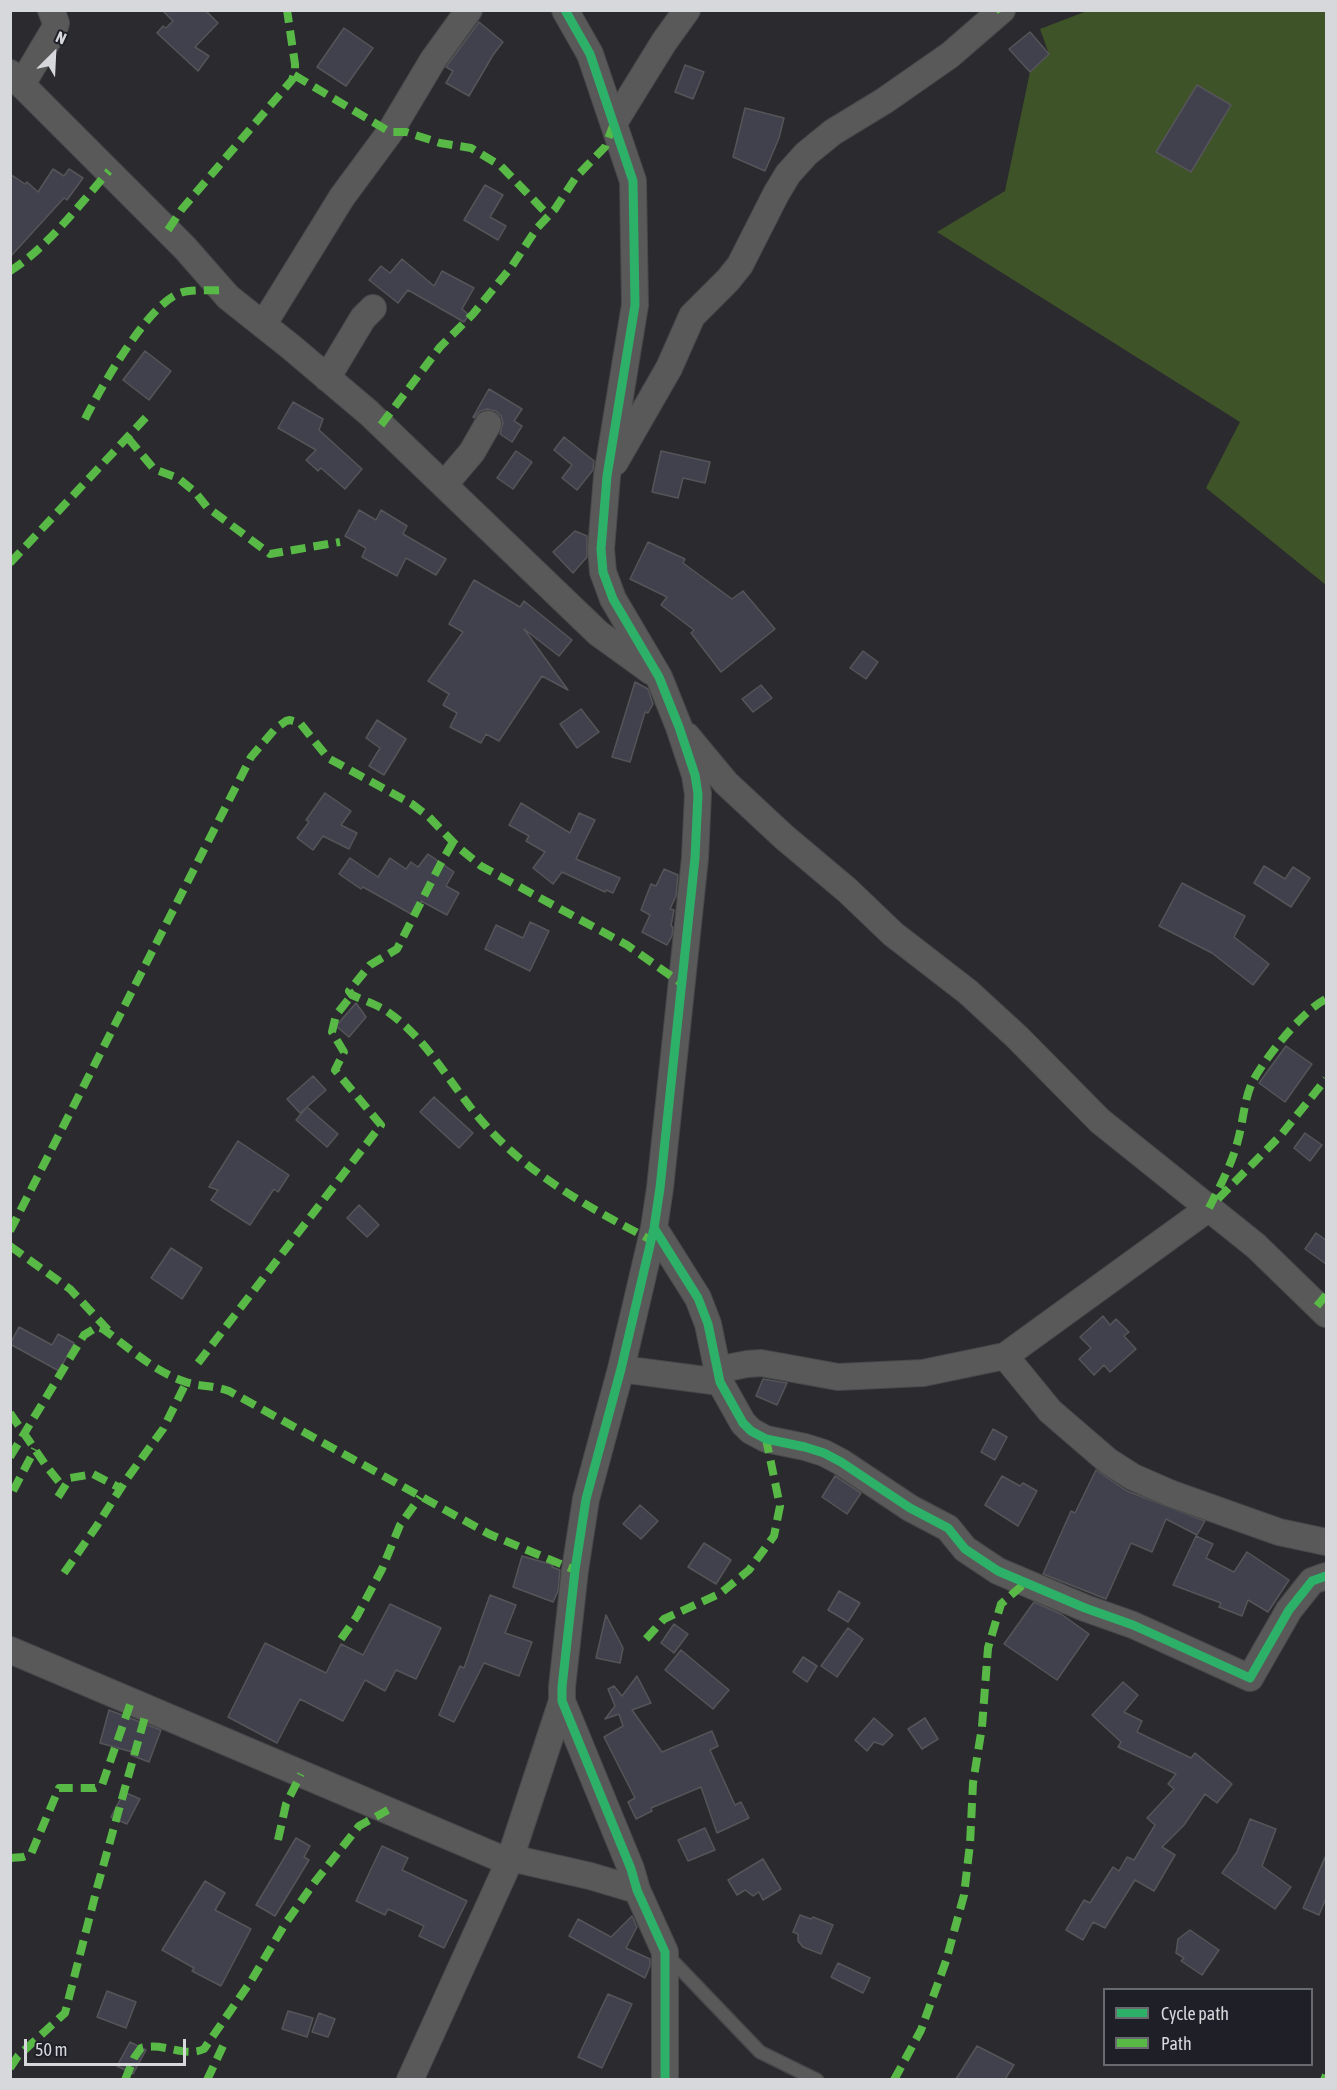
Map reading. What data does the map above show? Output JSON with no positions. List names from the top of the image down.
{
  "legend": ["Cycle path", "Path"],
  "scale_bar": "50 m",
  "north": "top right"
}
